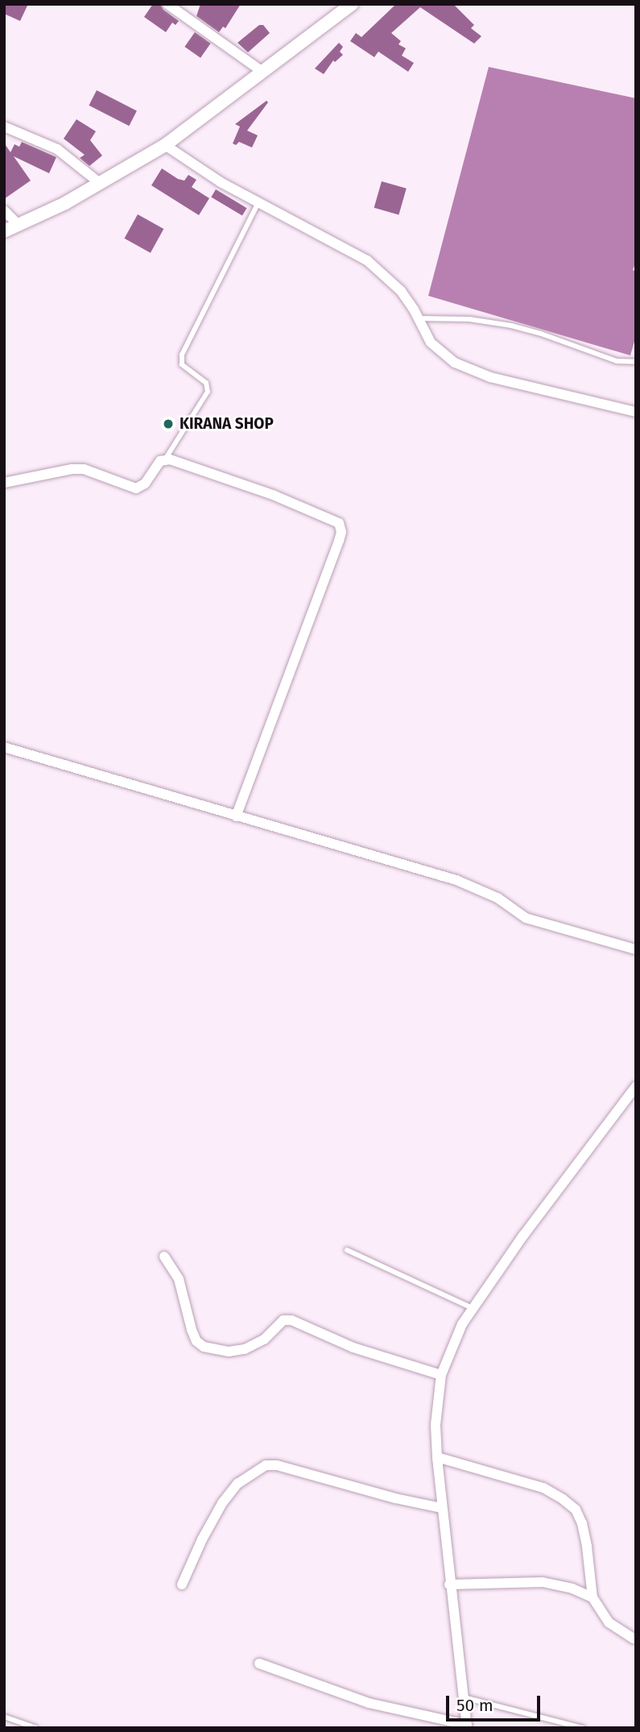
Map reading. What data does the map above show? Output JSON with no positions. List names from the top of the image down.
{
  "places": ["KIRANA SHOP"],
  "scale_bar": "50 m"
}
